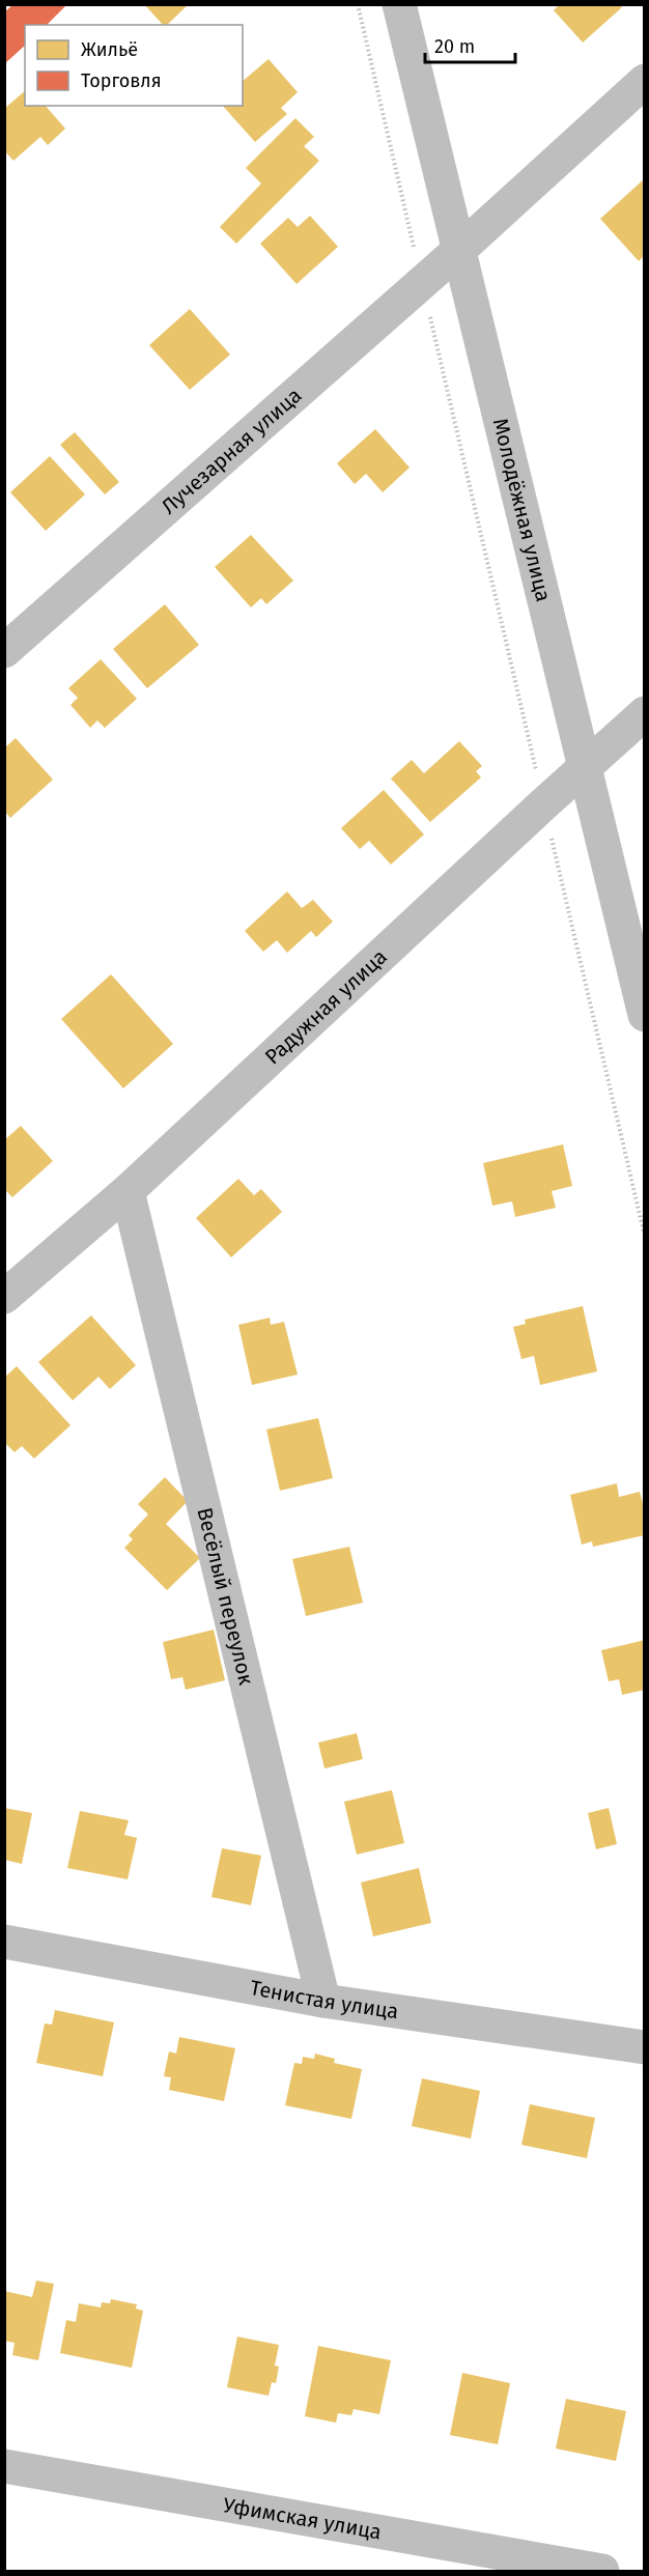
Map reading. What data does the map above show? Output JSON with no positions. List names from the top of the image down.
{
  "streets": {
    "street": [
      "Лучезарная улица",
      "Молодёжная улица",
      "Радужная улица",
      "Весёлый переулок",
      "Тенистая улица",
      "Уфимская улица"
    ]
  },
  "crossings": [
    ["Лучезарная улица", "Молодёжная улица"],
    ["Молодёжная улица", "Радужная улица"],
    ["Радужная улица", "Весёлый переулок"],
    ["Весёлый переулок", "Тенистая улица"]
  ],
  "legend": ["Жильё", "Торговля"],
  "scale_bar": "20 m"
}
